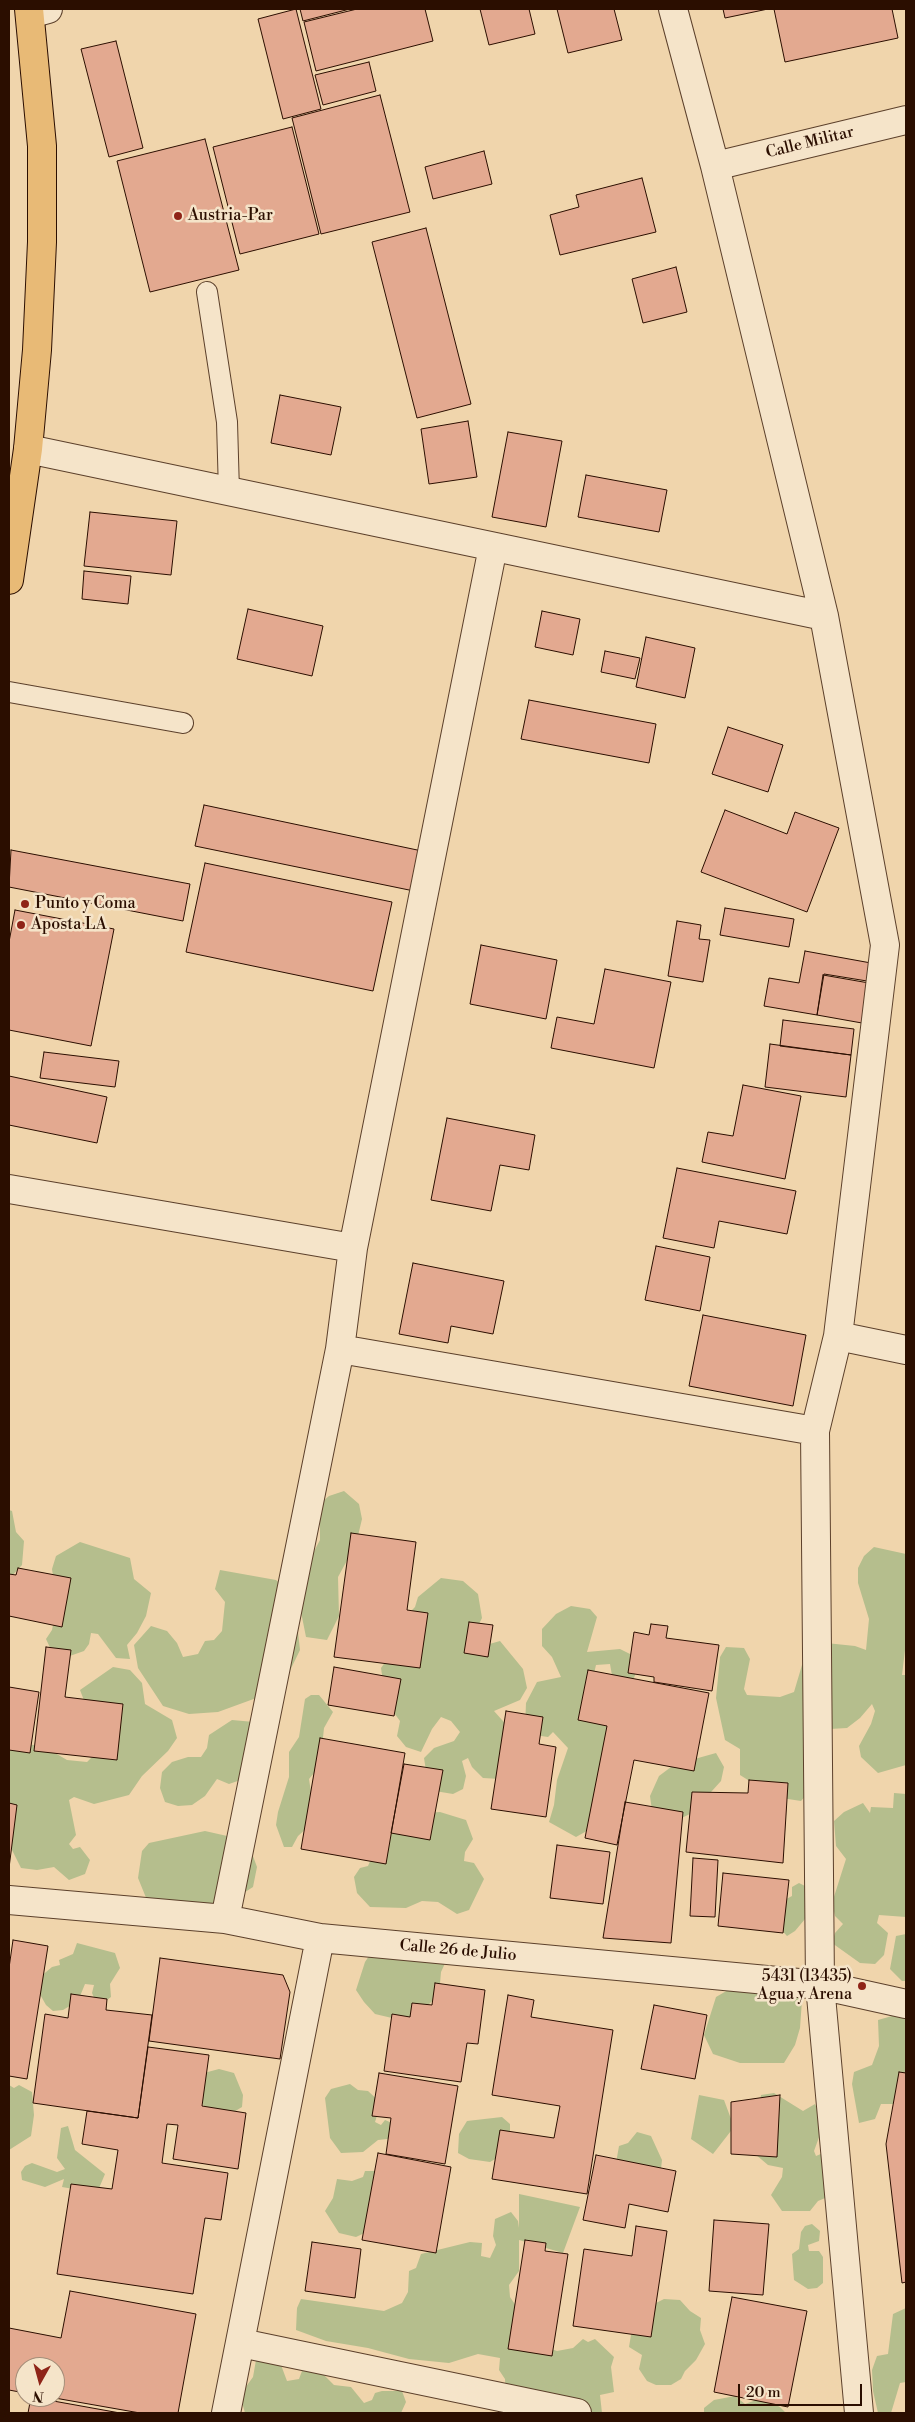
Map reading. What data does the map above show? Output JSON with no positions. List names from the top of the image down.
{
  "streets": {
    "street": ["Calle Militar", "Calle 26 de Julio"]
  },
  "places": [
    "Austria-Par",
    "Punto y Coma",
    "Aposta LA",
    "5431 (13435) Agua y Arena"
  ],
  "scale_bar": "20 m",
  "north": "bottom"
}
